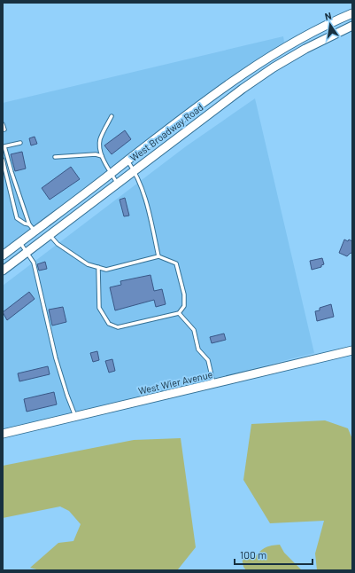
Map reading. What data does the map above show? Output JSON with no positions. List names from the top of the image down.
{
  "streets": {
    "main road": ["West Broadway Road", "West Wier Avenue"]
  },
  "scale_bar": "100 m",
  "north": "top"
}
